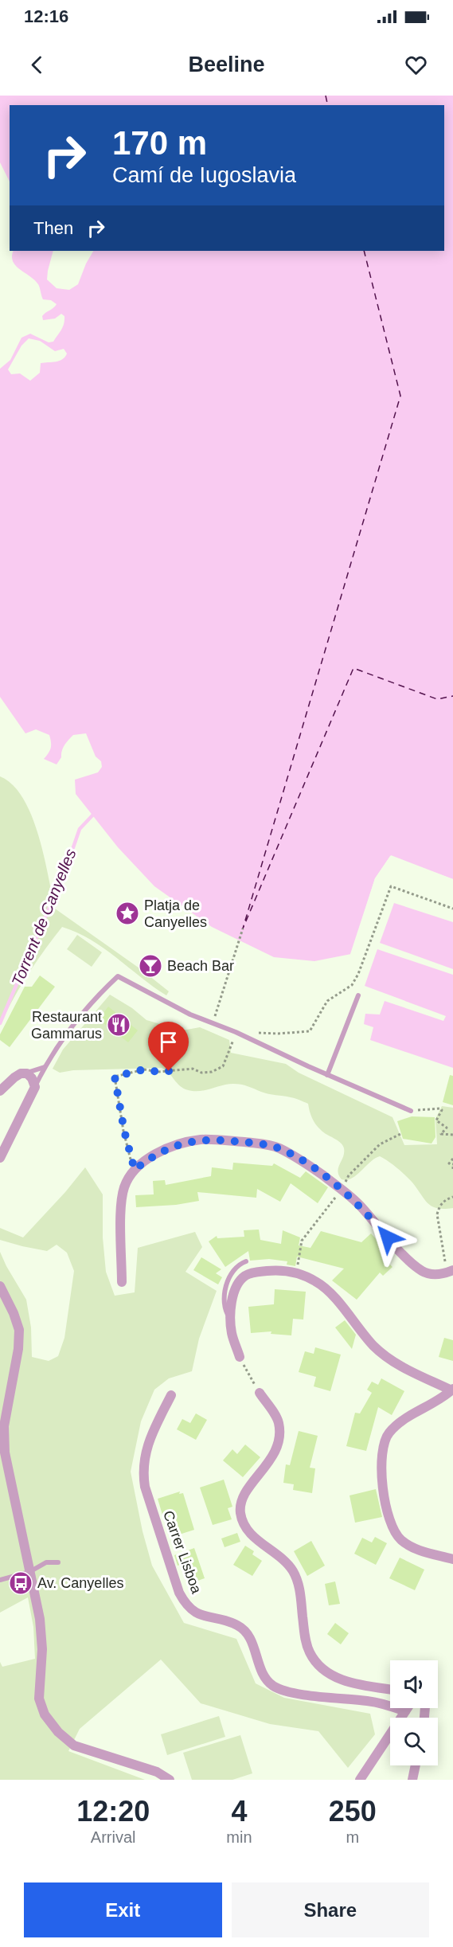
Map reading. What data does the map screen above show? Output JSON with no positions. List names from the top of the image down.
{
  "streets": {
    "street": ["Carrer Lisboa"]
  },
  "water": ["Torrent de Canyelles"],
  "places": {
    "place": ["Platja de Canyelles"],
    "bar": ["Beach Bar"],
    "restaurant": ["Restaurant Gammarus"],
    "bus stop": ["Av. Canyelles"]
  },
  "page": {
    "status": "12:16",
    "header": "Beeline",
    "turn": ["170 m", "Camí de Iugoslavia"],
    "then": "Then",
    "eta": [
      "12:20",
      "Arrival",
      "4",
      "min",
      "250",
      "m"
    ],
    "buttons": ["Exit", "Share"]
  }
}
